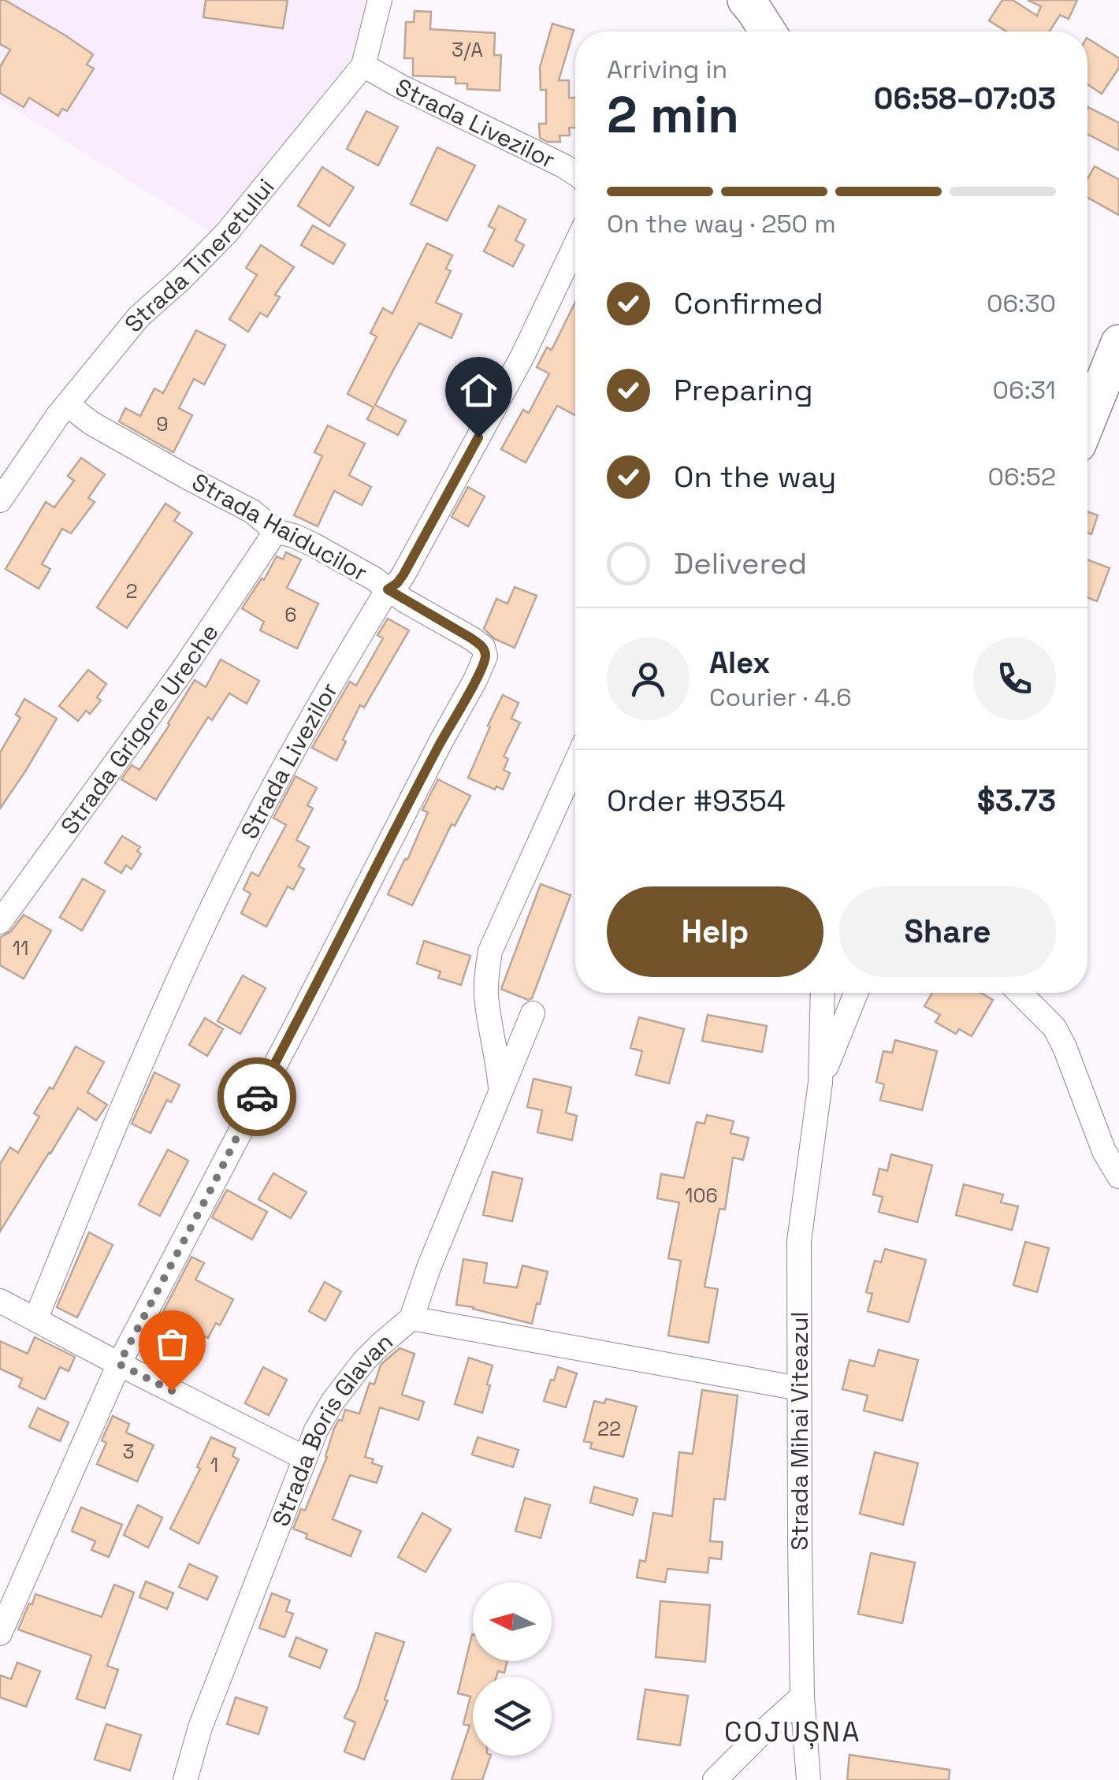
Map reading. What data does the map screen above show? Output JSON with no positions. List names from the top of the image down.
{
  "streets": {
    "street": [
      "Strada Livezilor",
      "Strada Tineretului",
      "Strada Haiducilor",
      "Strada Grigore Ureche",
      "Strada Mihai Viteazul",
      "Strada Boris Glavan"
    ]
  },
  "crossings": [
    ["Strada Livezilor", "Strada Tineretului"],
    ["Strada Livezilor", "Strada Haiducilor"],
    ["Strada Tineretului", "Strada Haiducilor"],
    ["Strada Haiducilor", "Strada Grigore Ureche"]
  ],
  "districts": ["COJUȘNA"],
  "house_numbers": [
    "3/A",
    "9",
    "2",
    "6",
    "11",
    "106",
    "22",
    "3",
    "1"
  ],
  "north": "left",
  "page": {
    "heading": ["2 min", "Arriving in", "06:58–07:03"],
    "panel": [
      "Alex",
      "Courier · 4.6",
      "Order #9354",
      "$3.73"
    ],
    "bar": "On the way · 250 m",
    "list": [
      ["Confirmed", "06:30"],
      ["Preparing", "06:31"],
      ["On the way", "06:52"],
      "Delivered"
    ],
    "buttons": ["Help", "Share"]
  }
}
